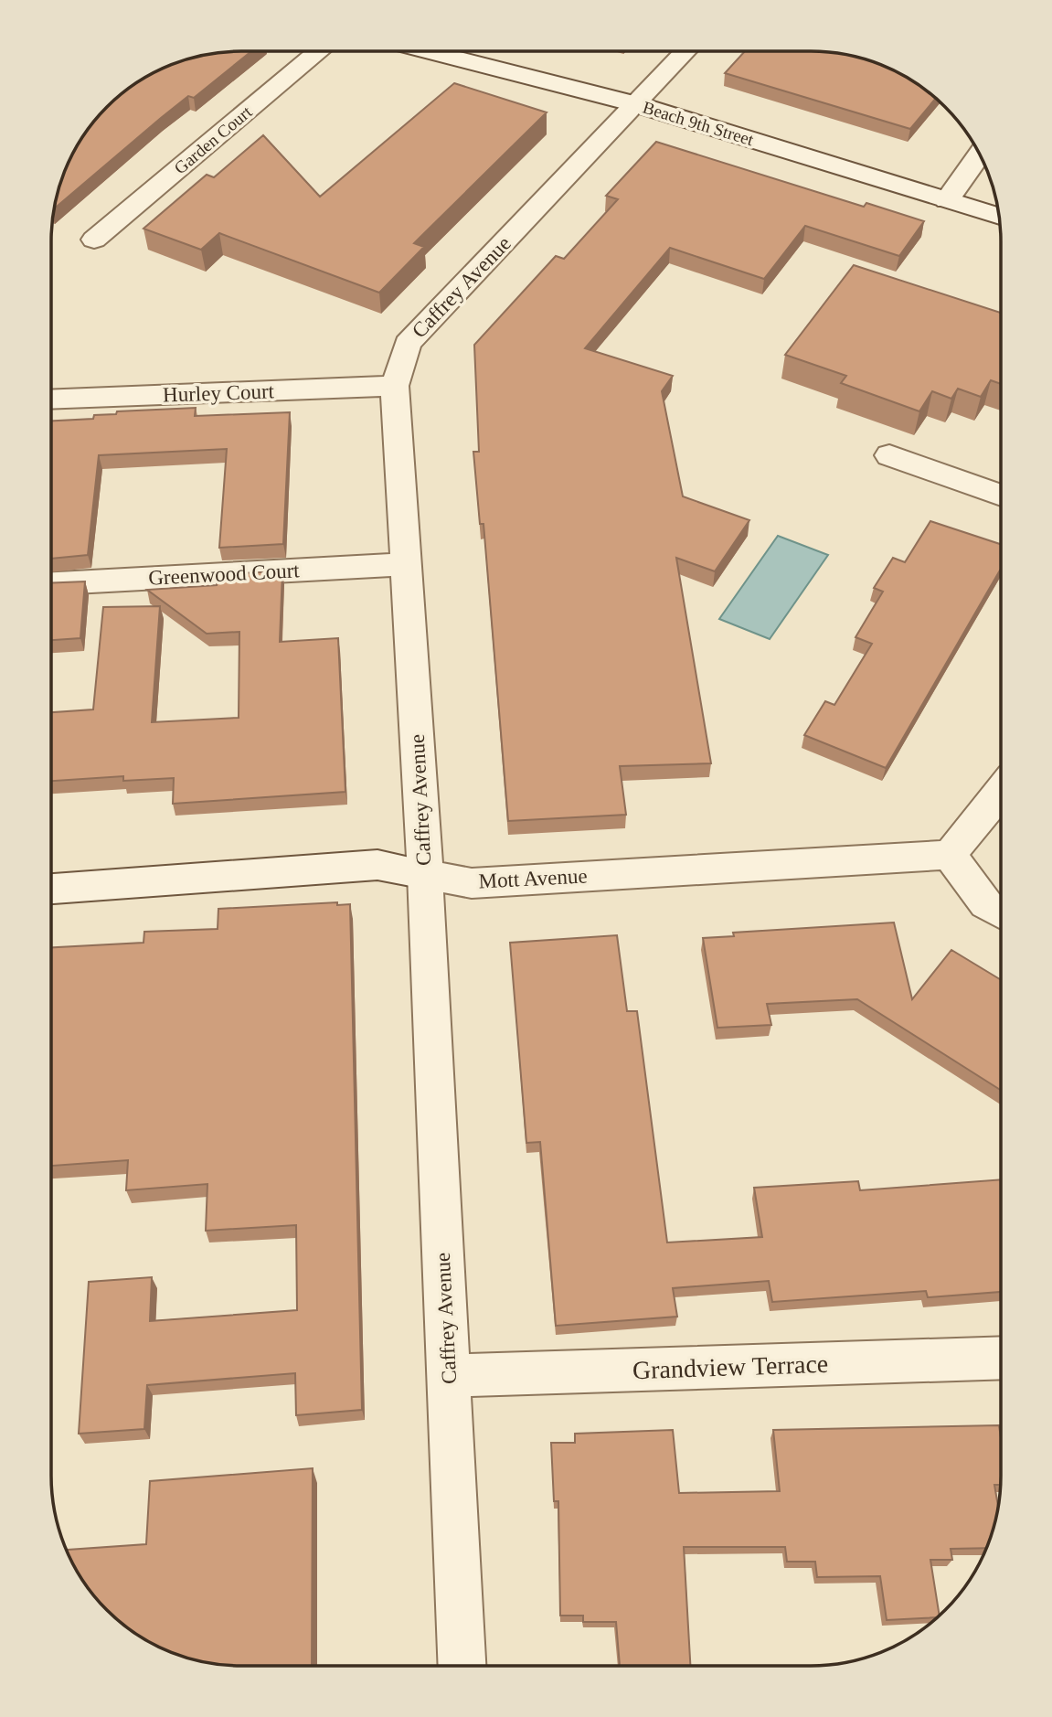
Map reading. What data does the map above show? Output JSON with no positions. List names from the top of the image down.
{
  "streets": {
    "street": [
      "Beach 9th Street",
      "Garden Court",
      "Caffrey Avenue",
      "Hurley Court",
      "Greenwood Court",
      "Mott Avenue",
      "Grandview Terrace"
    ]
  },
  "crossings": [
    ["Beach 9th Street", "Caffrey Avenue"],
    ["Caffrey Avenue", "Hurley Court"],
    ["Caffrey Avenue", "Greenwood Court"],
    ["Caffrey Avenue", "Mott Avenue"],
    ["Caffrey Avenue", "Grandview Terrace"]
  ]
}
